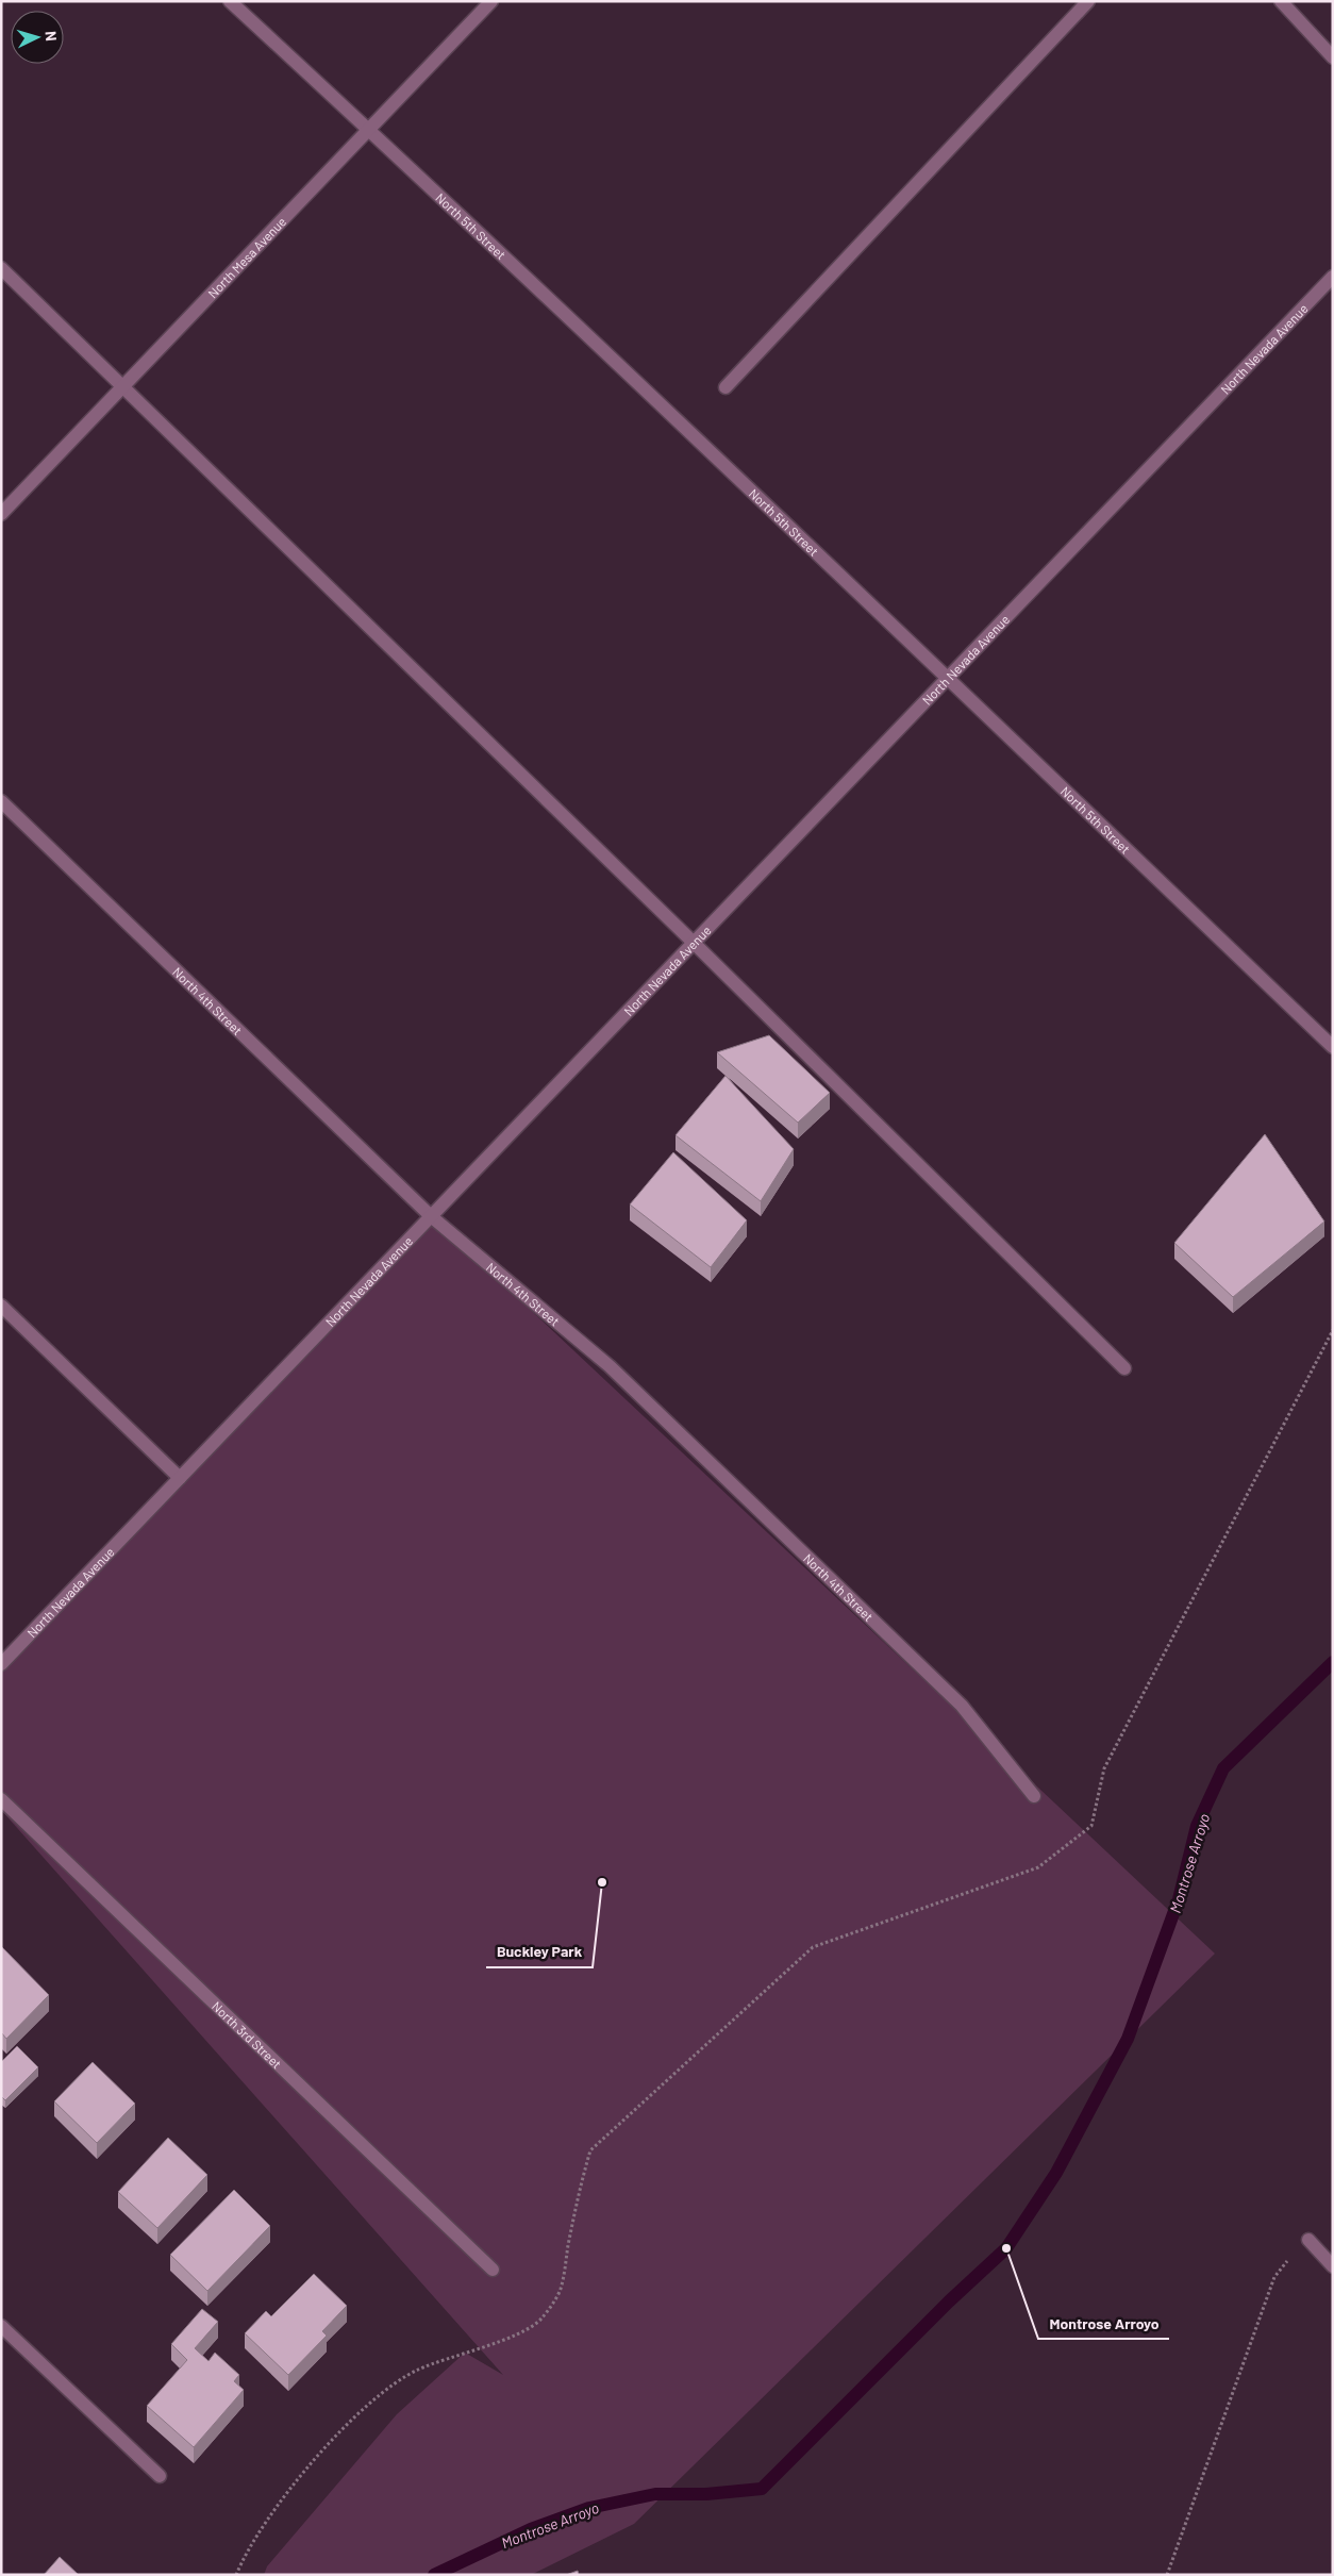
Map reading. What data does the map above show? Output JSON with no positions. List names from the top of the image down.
{
  "streets": {
    "street": [
      "North 5th Street",
      "North Mesa Avenue",
      "North Nevada Avenue",
      "North 4th Street",
      "North 3rd Street"
    ]
  },
  "crossings": [
    ["North 5th Street", "North Mesa Avenue"],
    ["North 5th Street", "North Nevada Avenue"],
    ["North Nevada Avenue", "North 4th Street"]
  ],
  "water": ["Montrose Arroyo"],
  "places": ["Buckley Park", "Montrose Arroyo"],
  "north": "right"
}
